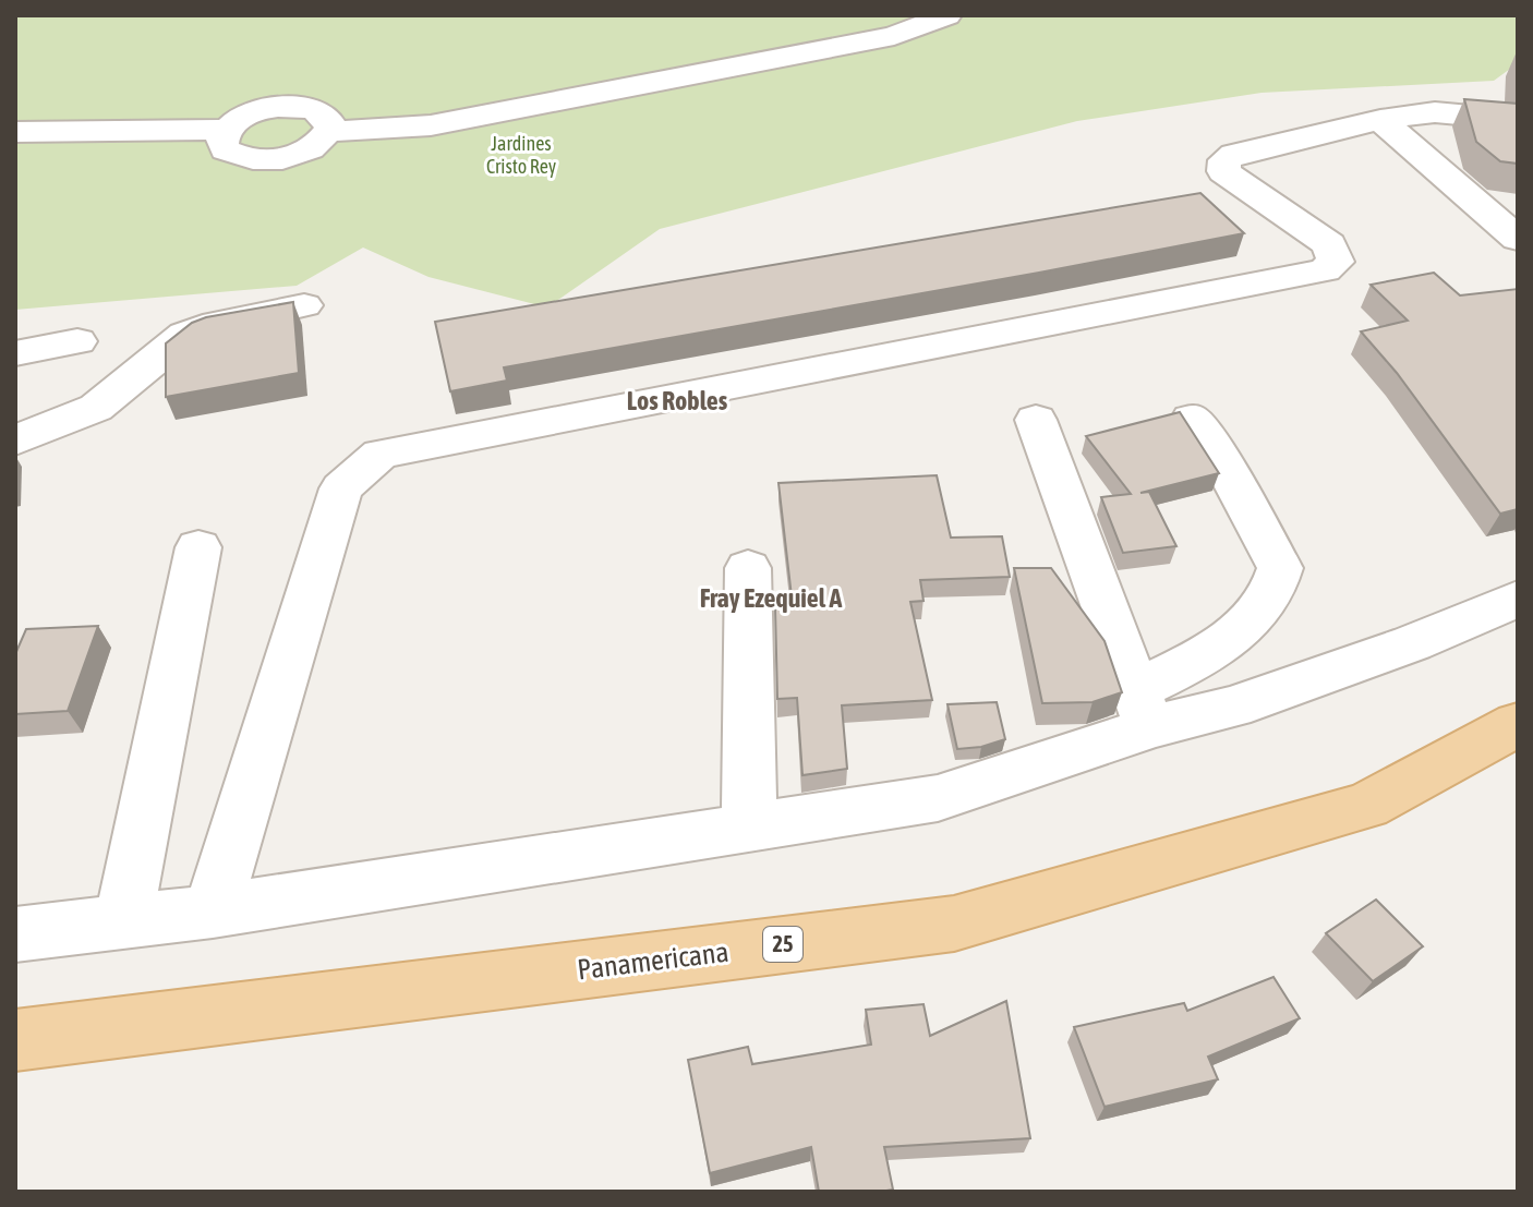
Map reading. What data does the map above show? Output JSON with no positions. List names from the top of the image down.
{
  "streets": {
    "main road": ["25", "Panamericana"]
  },
  "districts": ["Los Robles", "Fray Ezequiel A"],
  "parks": ["Jardines Cristo Rey"]
}
